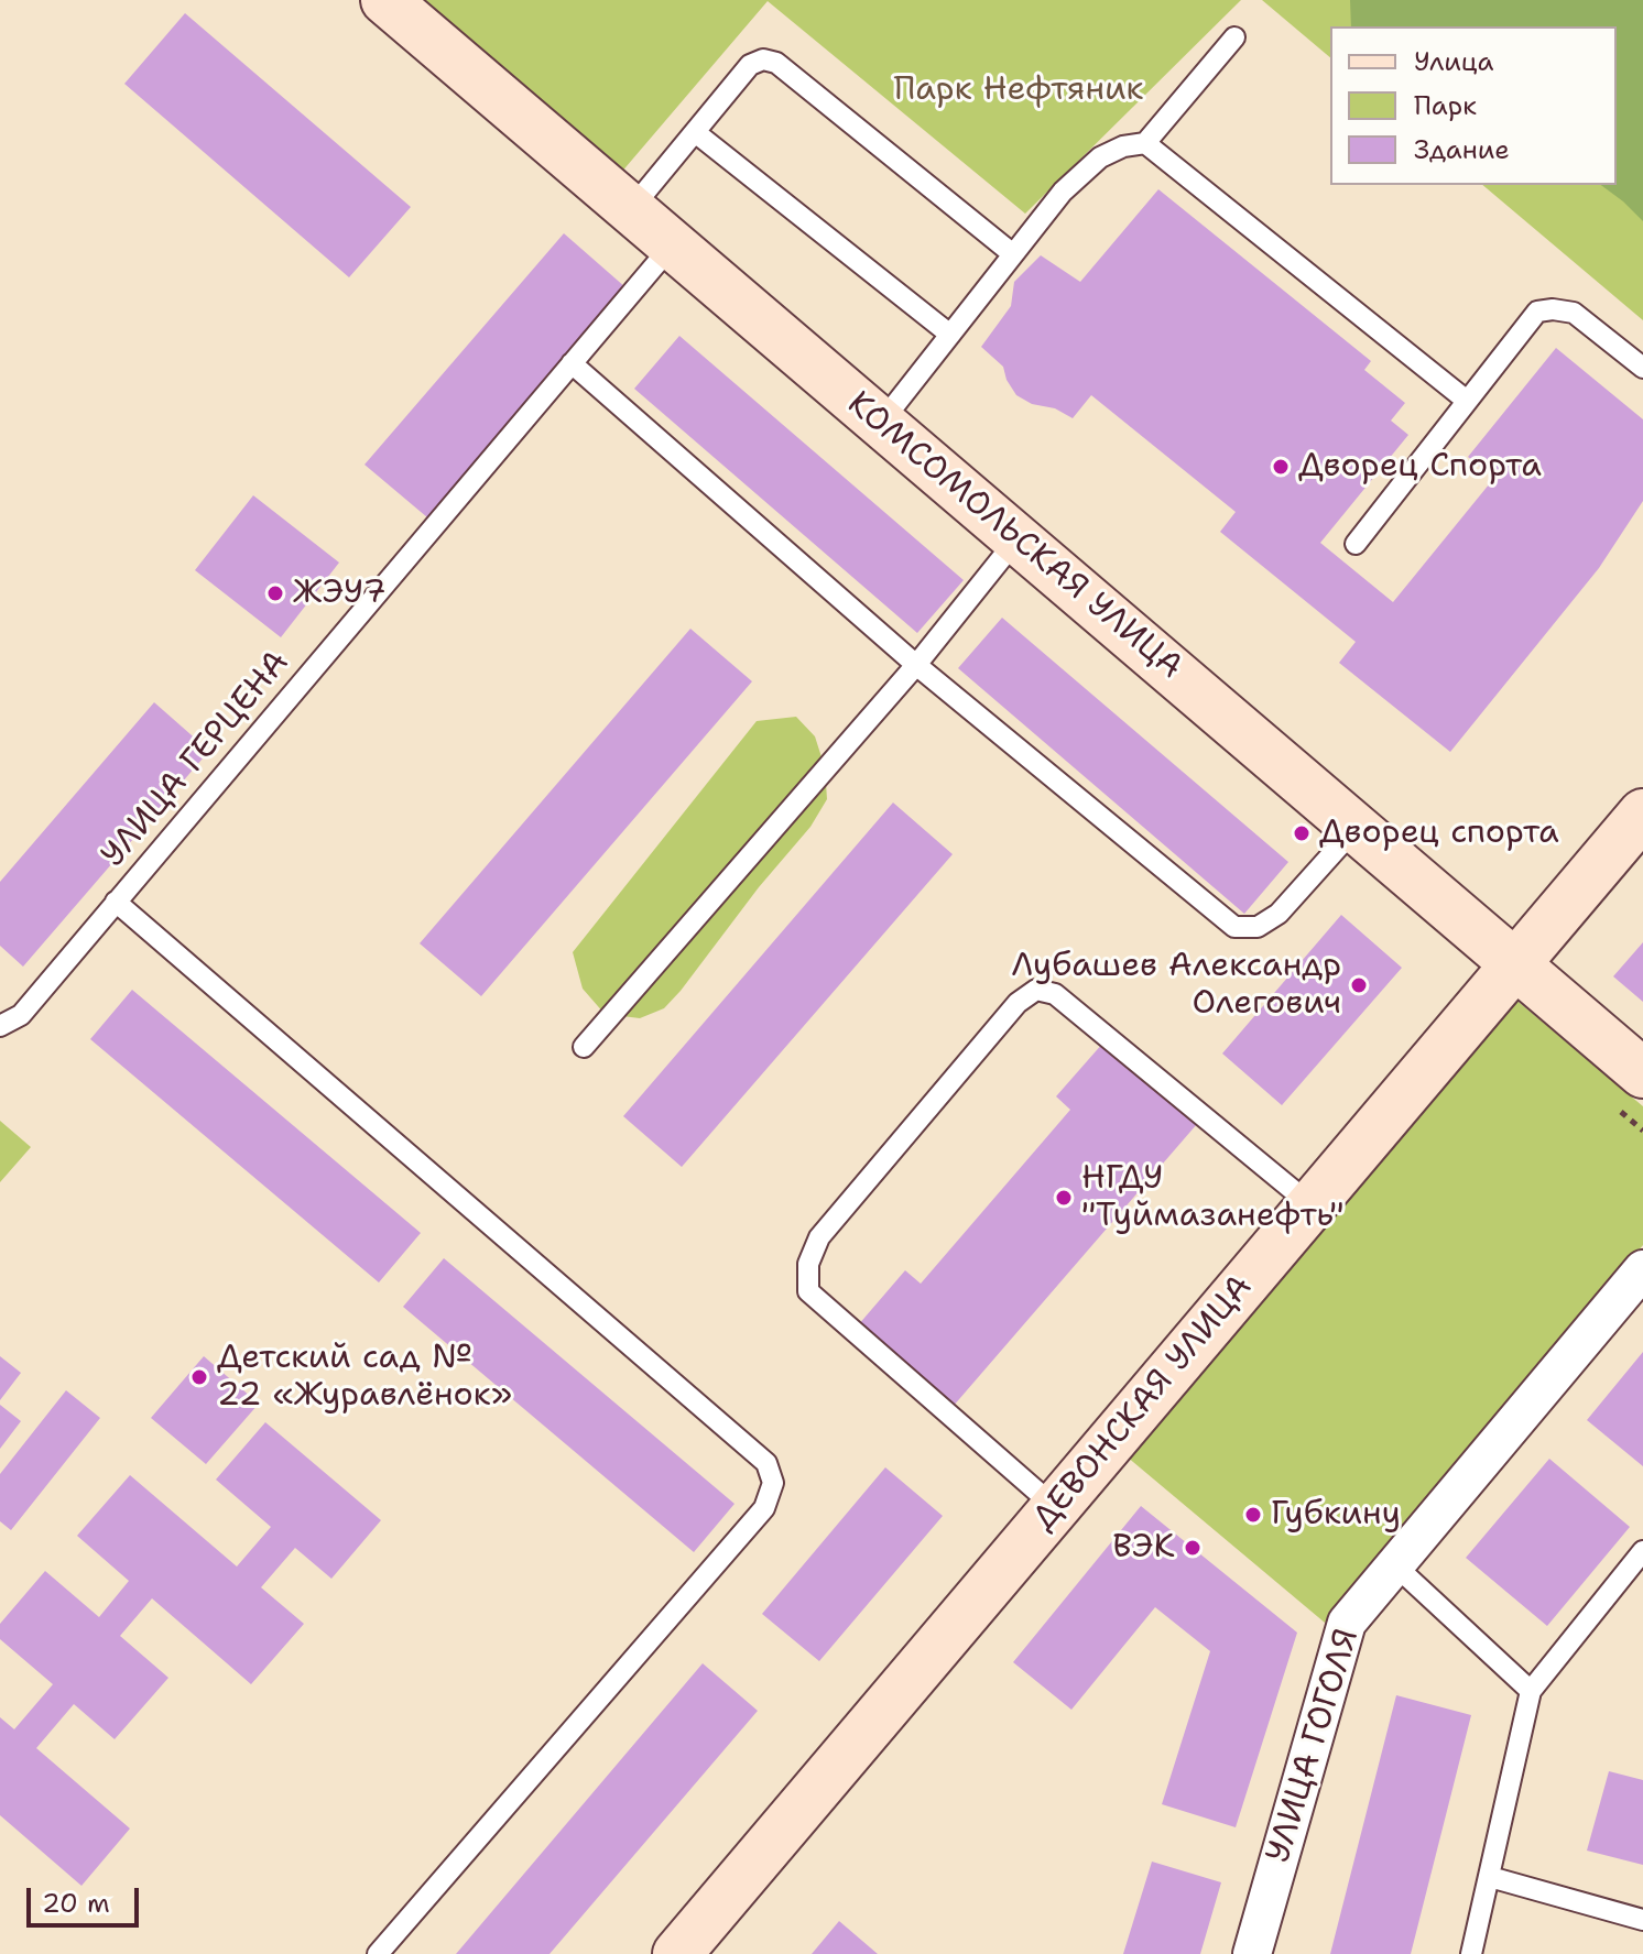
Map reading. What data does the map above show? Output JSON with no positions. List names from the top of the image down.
{
  "streets": {
    "street": ["КОМСОМОЛЬСКАЯ УЛИЦА", "ДЕВОНСКАЯ УЛИЦА", "УЛИЦА ГОГОЛЯ"],
    "lane": ["УЛИЦА ГЕРЦЕНА"]
  },
  "crossings": [
    ["КОМСОМОЛЬСКАЯ УЛИЦА", "УЛИЦА ГЕРЦЕНА"],
    ["КОМСОМОЛЬСКАЯ УЛИЦА", "ДЕВОНСКАЯ УЛИЦА"]
  ],
  "parks": ["Парк Нефтяник"],
  "places": [
    "Дворец Спорта",
    "ЖЭУ7",
    "Дворец спорта",
    "Лубашев Александр Олегович",
    "НГДУ \"Туймазанефть\"",
    "Детский сад № 22 «Журавлёнок»",
    "Губкину",
    "ВЭК"
  ],
  "legend": ["Улица", "Парк", "Здание"],
  "scale_bar": "20 m"
}
